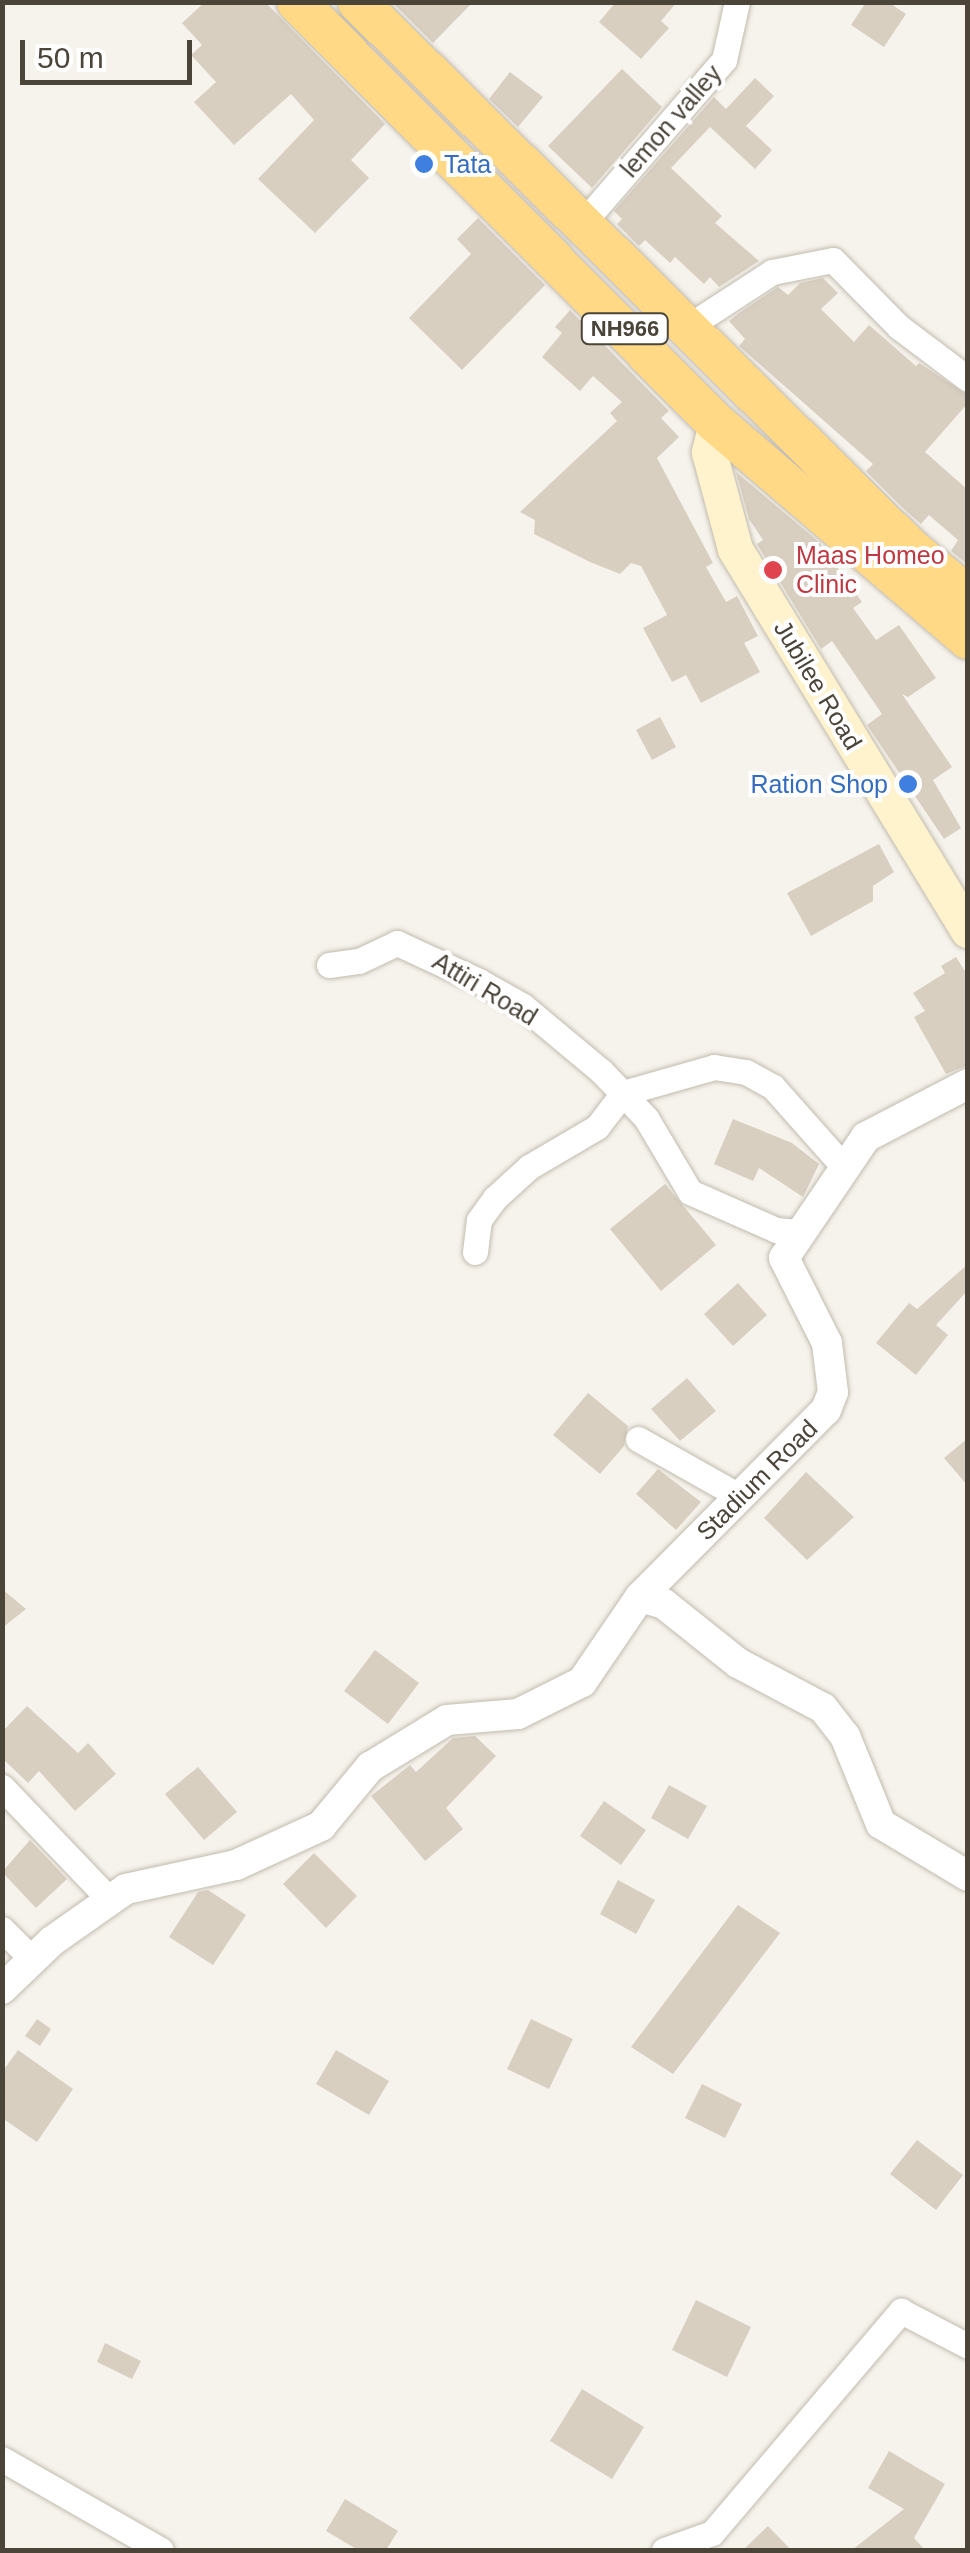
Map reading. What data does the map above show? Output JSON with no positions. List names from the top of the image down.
{
  "streets": {
    "highway": ["NH966"],
    "main road": ["Jubilee Road"],
    "street": ["lemon valley", "Attiri Road", "Stadium Road"]
  },
  "crossings": [
    ["lemon valley", "NH966"],
    ["NH966", "Jubilee Road"],
    ["Attiri Road", "Stadium Road"]
  ],
  "places": ["Tata", "Maas Homeo Clinic", "Ration Shop"],
  "scale_bar": "50 m"
}
